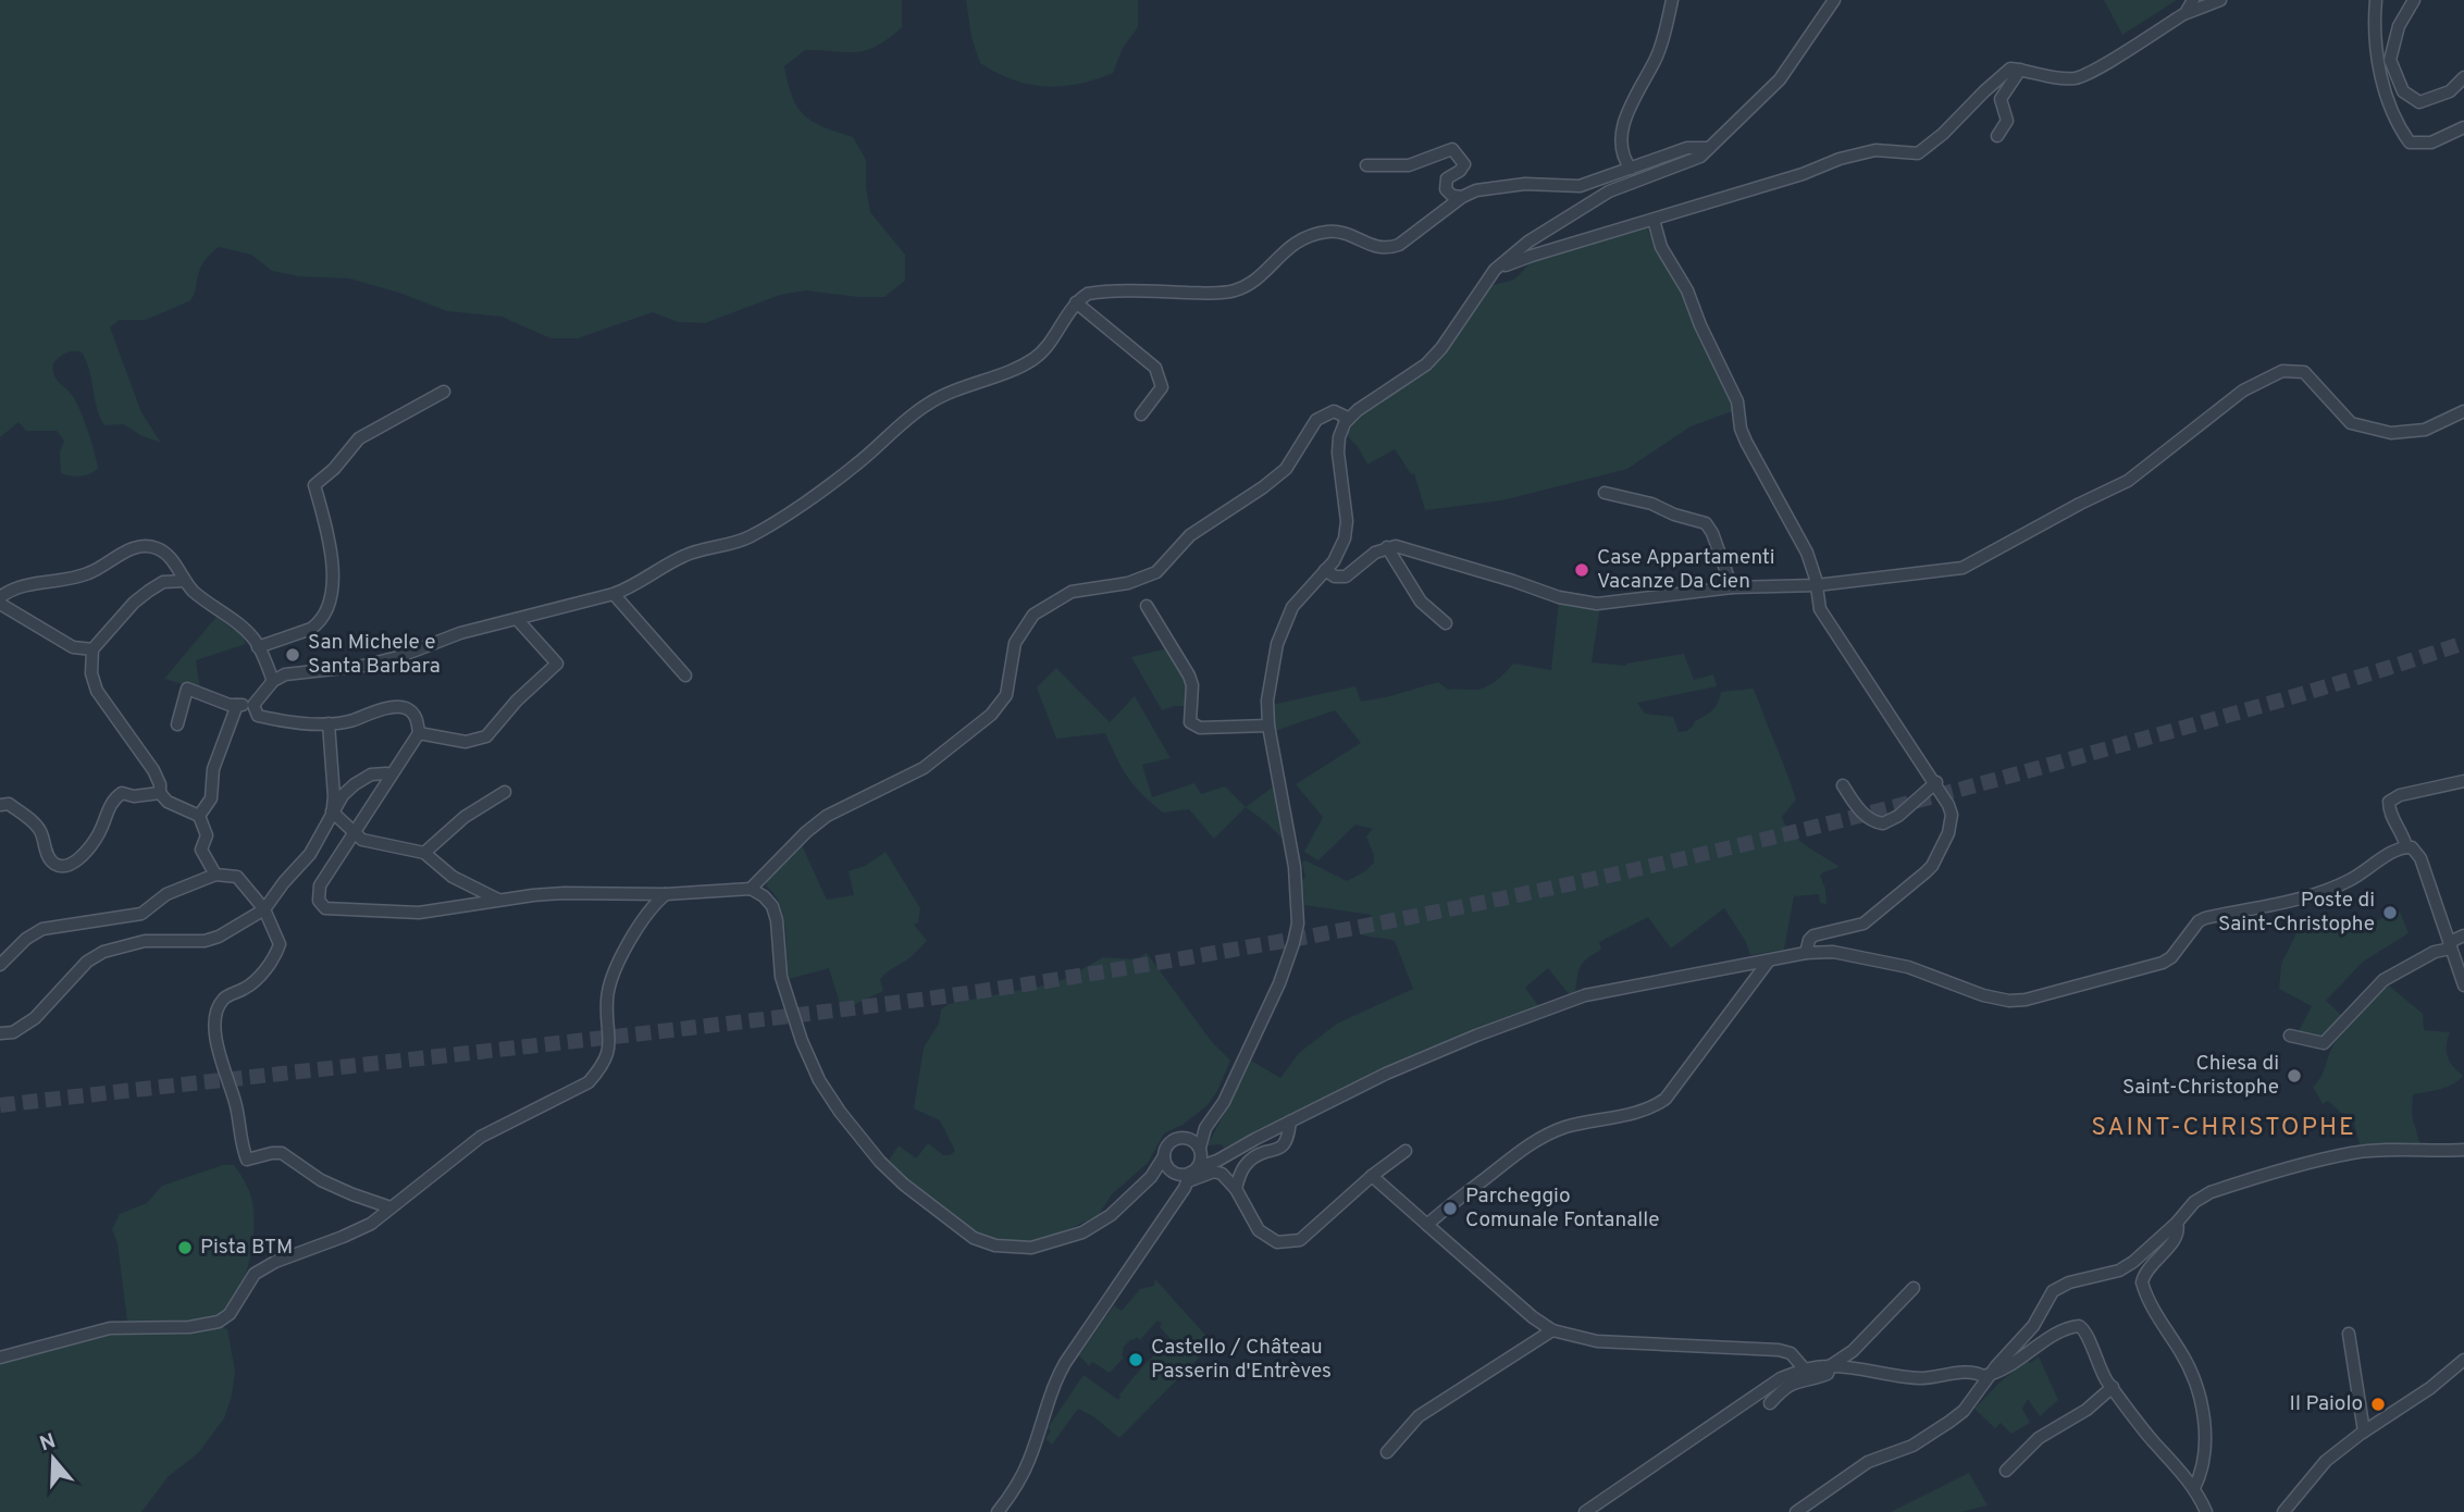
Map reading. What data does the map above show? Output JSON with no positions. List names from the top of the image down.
{
  "districts": ["SAINT-CHRISTOPHE"],
  "places": [
    "Case Appartamenti Vacanze Da Cien",
    "San Michele e Santa Barbara",
    "Poste di Saint-Christophe",
    "Chiesa di Saint-Christophe",
    "Parcheggio Comunale Fontanalle",
    "Pista BTM",
    "Castello / Château Passerin d'Entrèves",
    "Il Paiolo"
  ],
  "north": "top"
}
